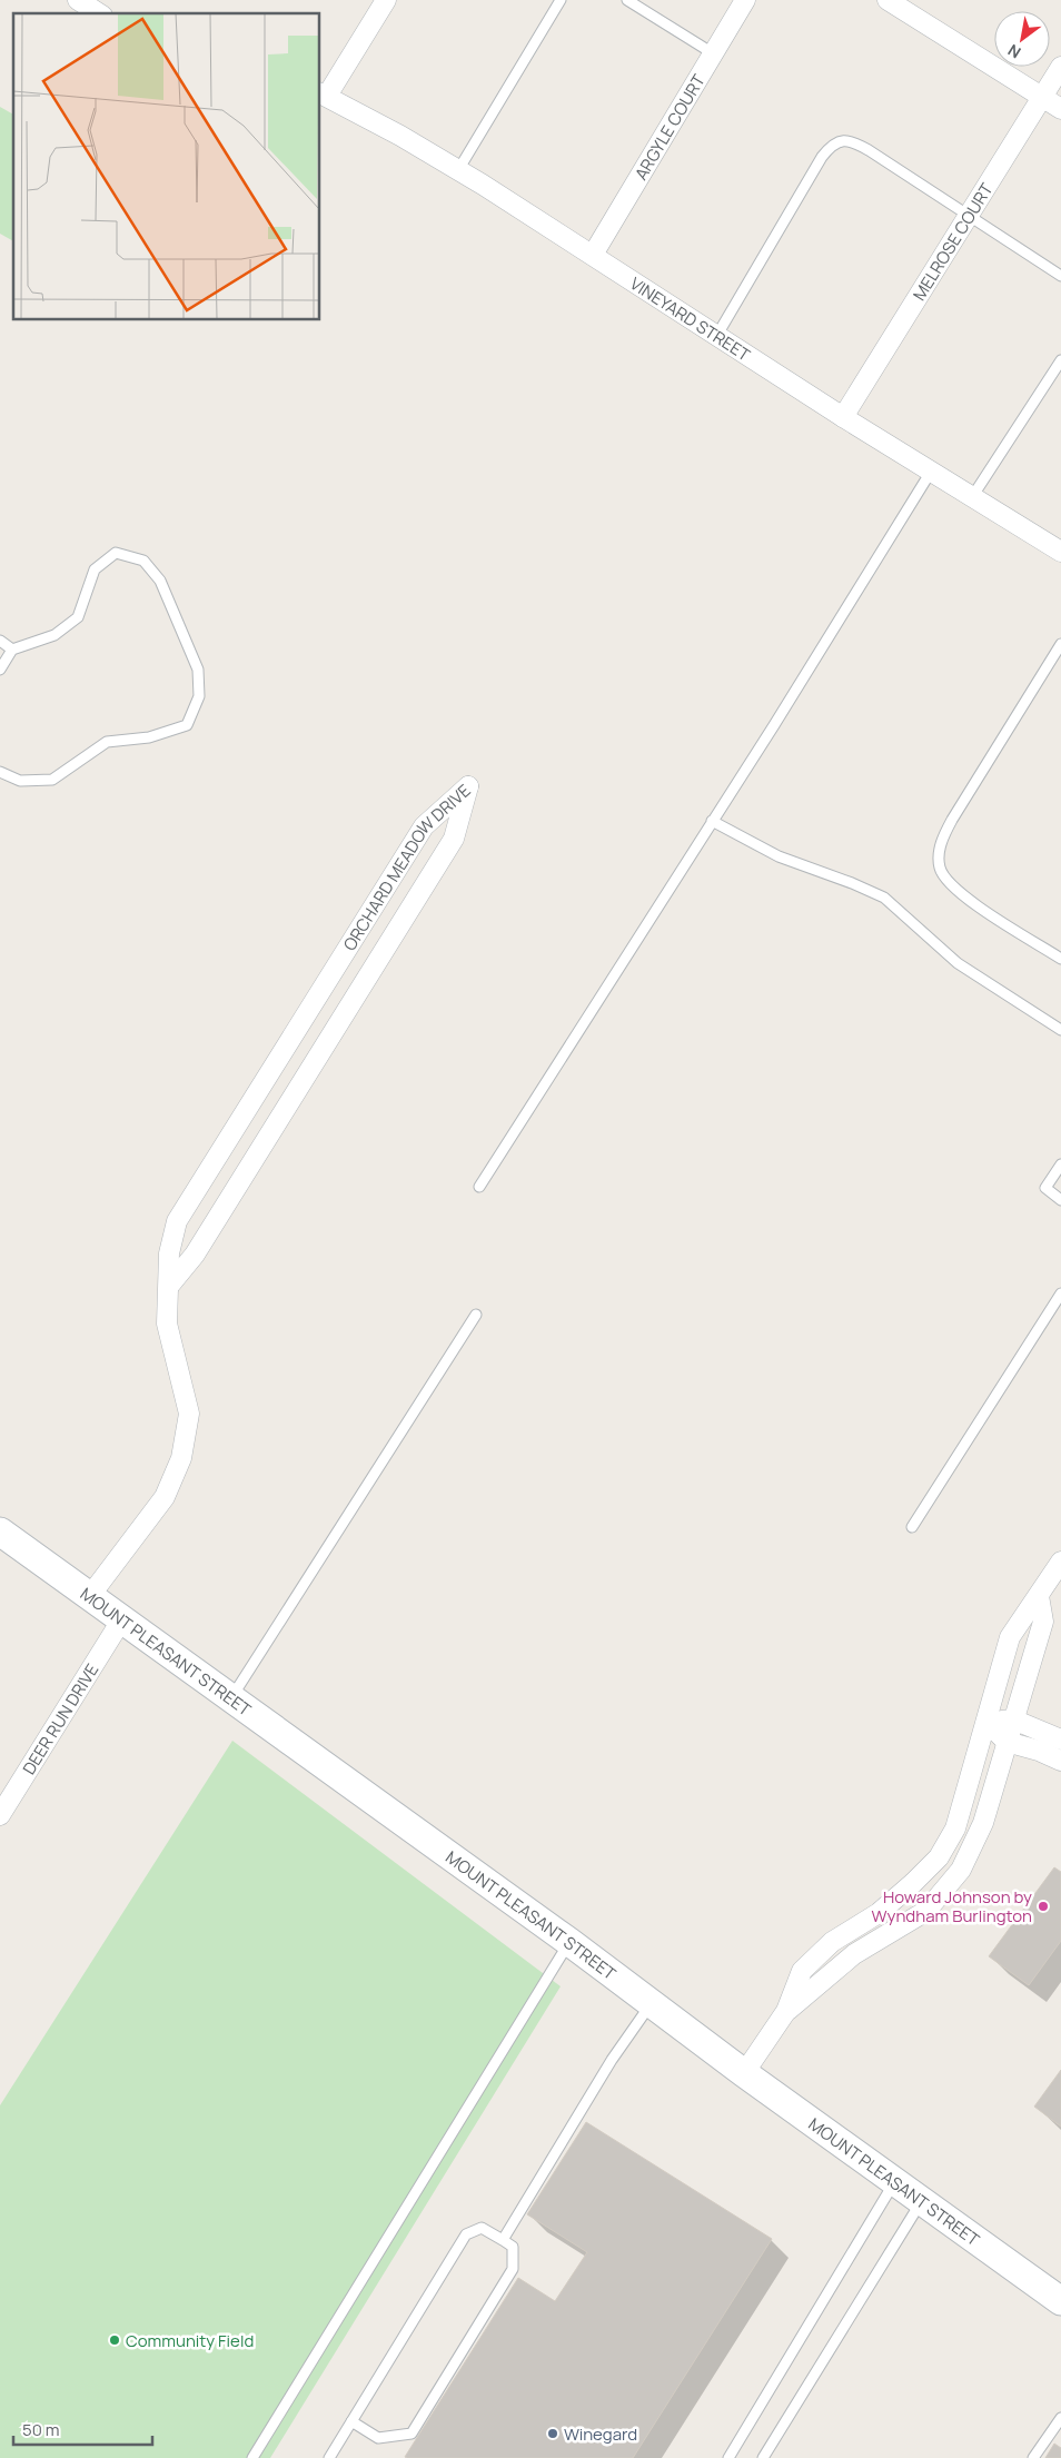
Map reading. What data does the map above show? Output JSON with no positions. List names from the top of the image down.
{
  "streets": {
    "main road": ["MOUNT PLEASANT STREET"],
    "street": [
      "ARGYLE COURT",
      "MELROSE COURT",
      "VINEYARD STREET",
      "ORCHARD MEADOW DRIVE",
      "DEER RUN DRIVE"
    ]
  },
  "crossings": [
    ["ARGYLE COURT", "VINEYARD STREET"],
    ["MELROSE COURT", "VINEYARD STREET"],
    ["ORCHARD MEADOW DRIVE", "MOUNT PLEASANT STREET"],
    ["MOUNT PLEASANT STREET", "DEER RUN DRIVE"]
  ],
  "places": ["Howard Johnson by Wyndham Burlington", "Community Field", "Winegard"],
  "scale_bar": "50 m",
  "north": "bottom left"
}
